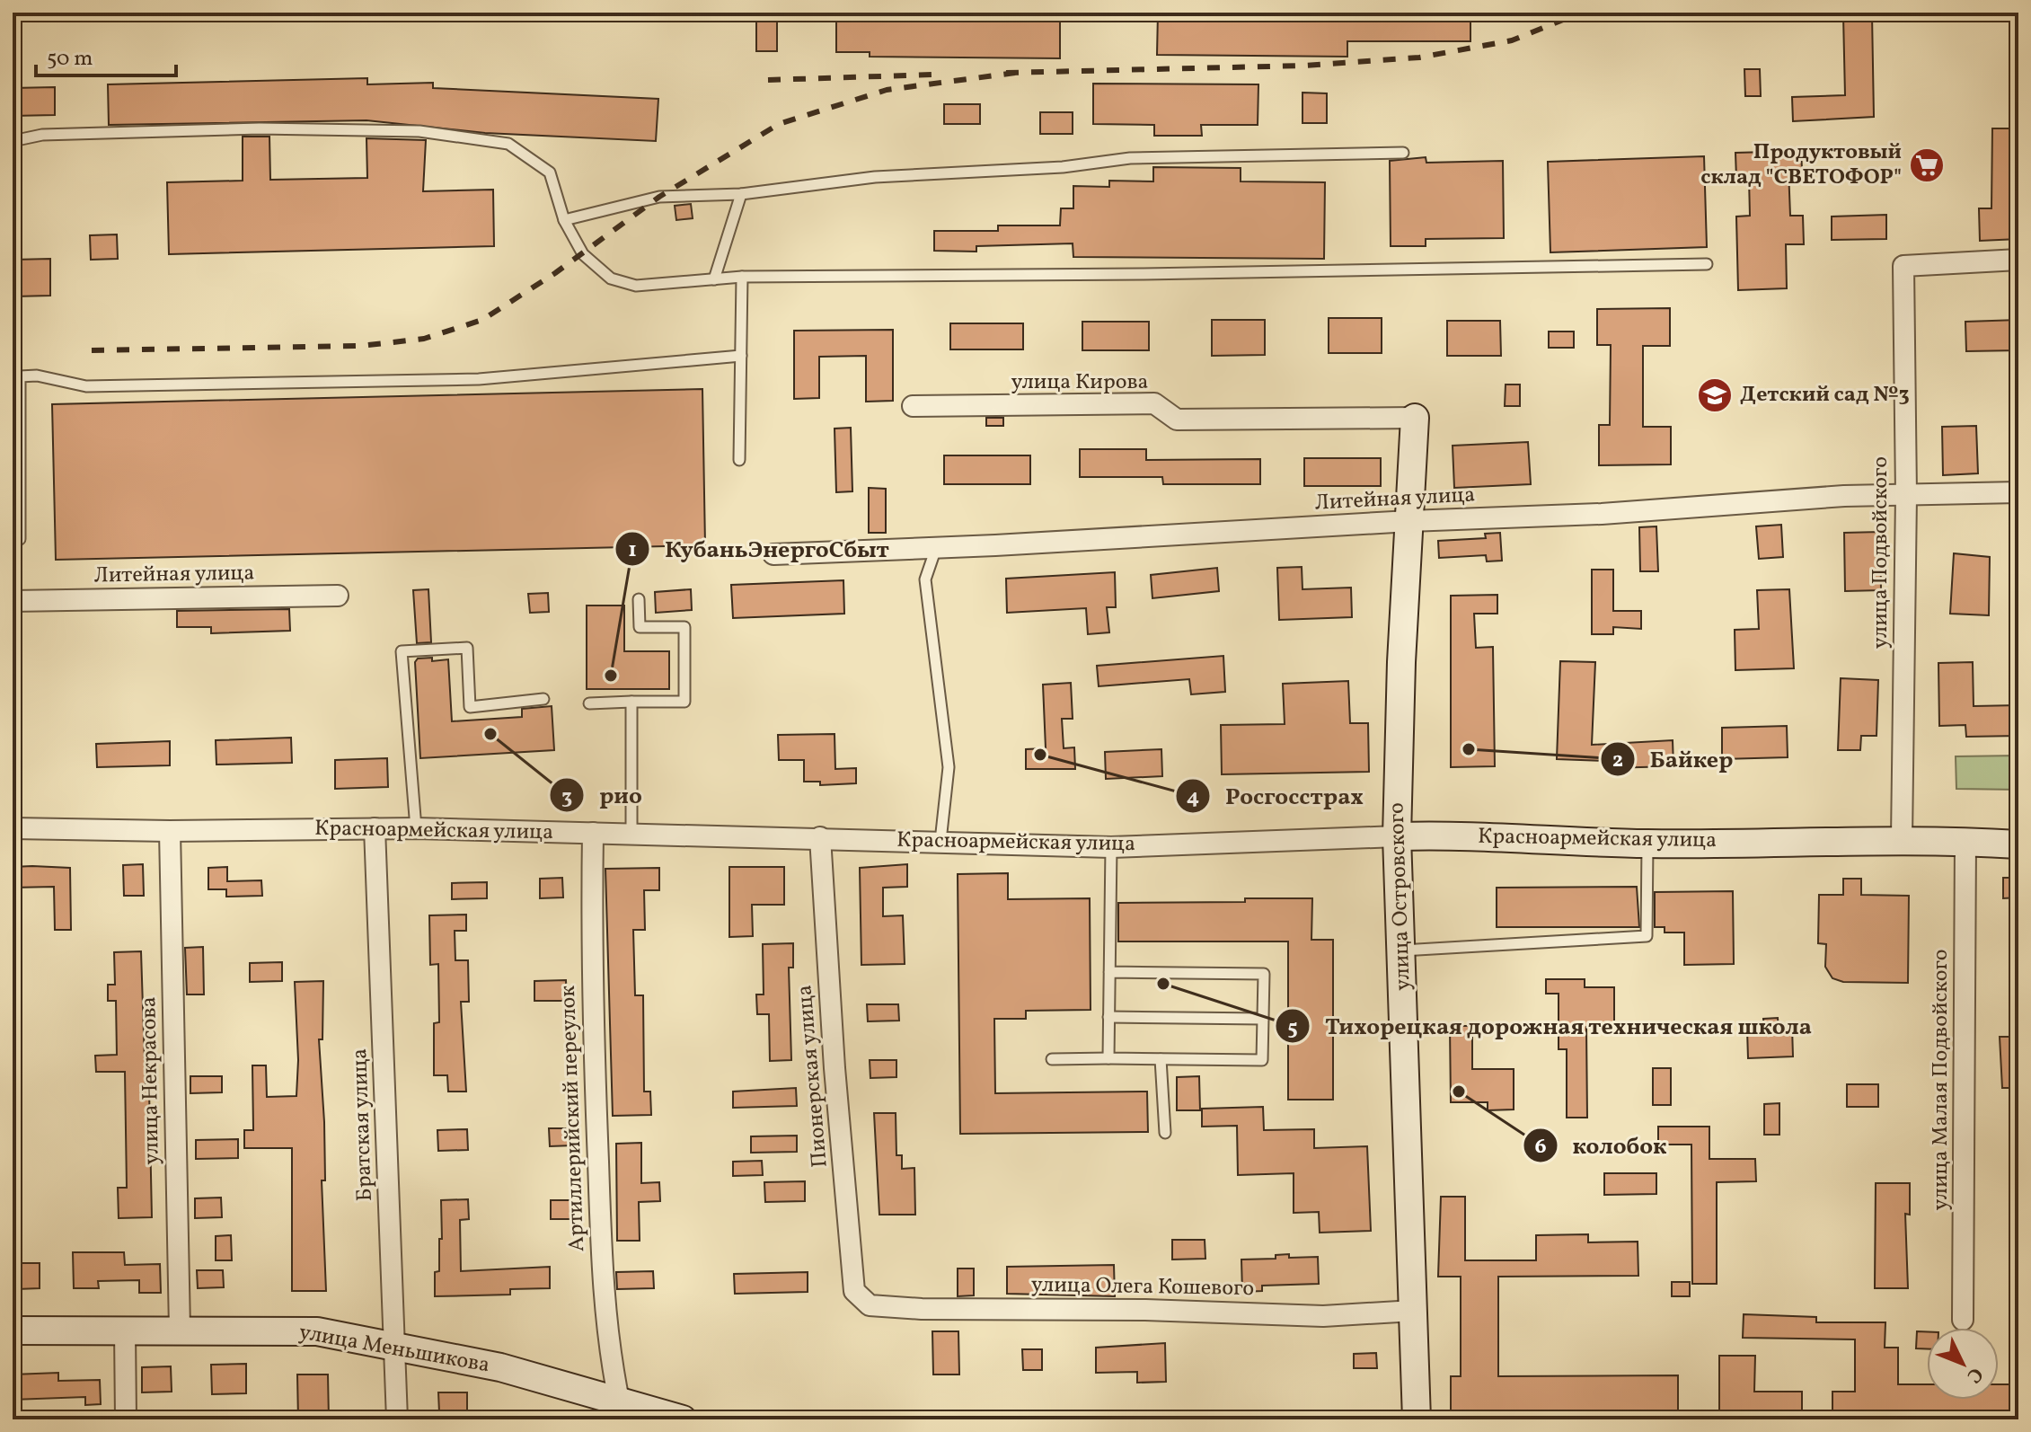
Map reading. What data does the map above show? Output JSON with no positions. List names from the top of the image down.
{
  "streets": {
    "street": [
      "улица Кирова",
      "Литейная улица",
      "улица Подвойского",
      "Красноармейская улица",
      "улица Островского",
      "Пионерская улица",
      "улица Малая Подвойского",
      "улица Некрасова",
      "Артиллерийский переулок",
      "Братская улица",
      "улица Олега Кошевого",
      "улица Меньшикова"
    ]
  },
  "crossings": [
    ["улица Кирова", "улица Островского"],
    ["Литейная улица", "улица Подвойского"],
    ["Литейная улица", "улица Островского"],
    ["улица Подвойского", "Красноармейская улица"],
    ["Красноармейская улица", "улица Островского"],
    ["Красноармейская улица", "Пионерская улица"],
    ["Красноармейская улица", "улица Малая Подвойского"],
    ["Красноармейская улица", "улица Некрасова"],
    ["Красноармейская улица", "Артиллерийский переулок"],
    ["Красноармейская улица", "Братская улица"],
    ["улица Островского", "улица Олега Кошевого"],
    ["Пионерская улица", "улица Олега Кошевого"],
    ["улица Некрасова", "улица Меньшикова"],
    ["Артиллерийский переулок", "улица Меньшикова"],
    ["Братская улица", "улица Меньшикова"]
  ],
  "places": {
    "supermarket": ["Продуктовый склад \"СВЕТОФОР\""],
    "school or university": ["Детский сад №3"],
    "other": [
      "КубаньЭнергоСбыт",
      "рио",
      "Байкер",
      "Росгосстрах",
      "Тихорецкая дорожная техническая школа",
      "колобок"
    ]
  },
  "scale_bar": "50 m",
  "north": "bottom right"
}
